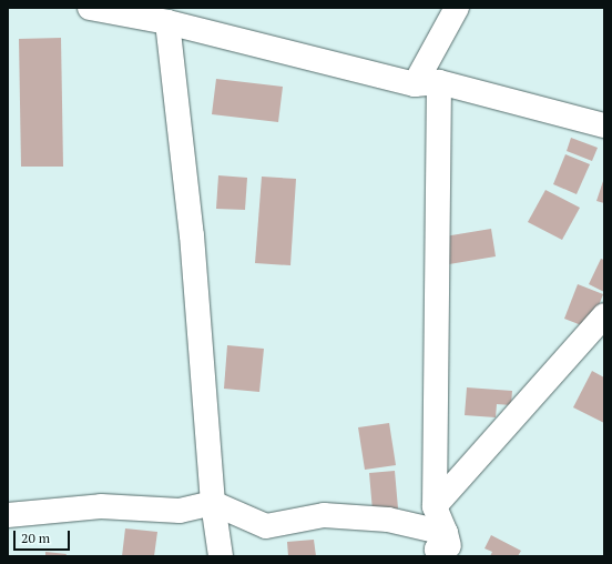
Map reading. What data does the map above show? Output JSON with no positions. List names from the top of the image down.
{
  "scale_bar": "20 m"
}
